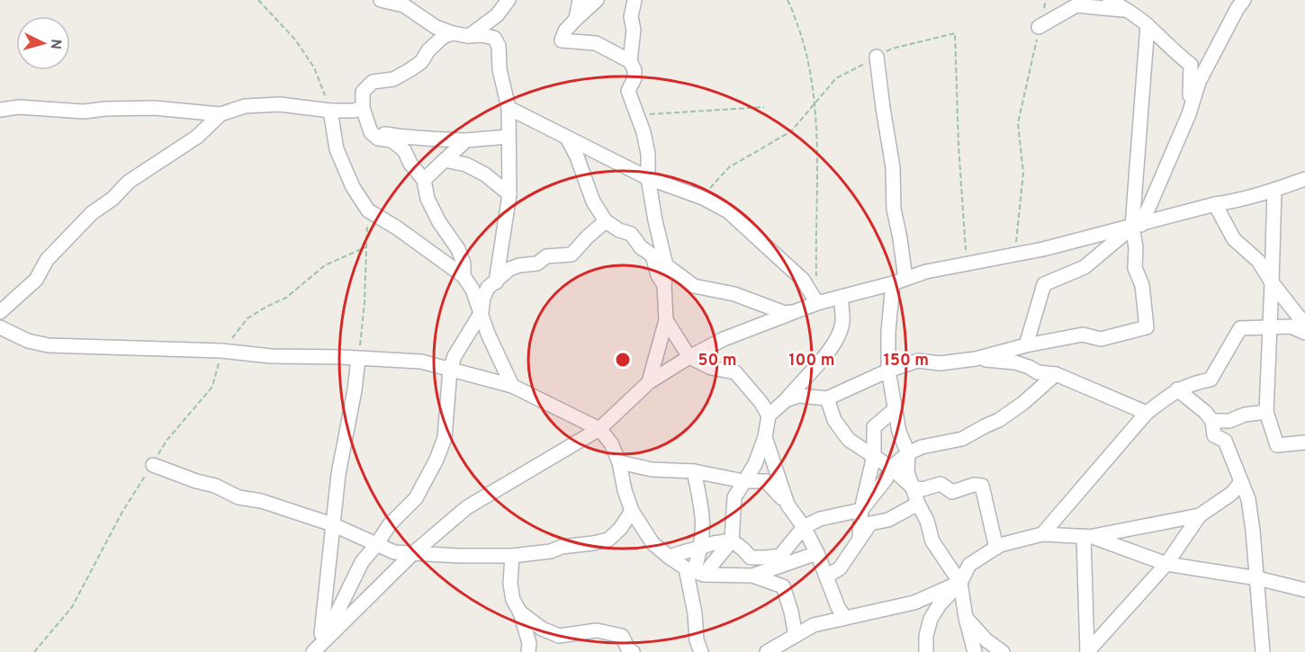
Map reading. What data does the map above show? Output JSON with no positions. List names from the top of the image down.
{
  "north": "right",
  "rings": ["50 m", "100 m", "150 m"]
}
